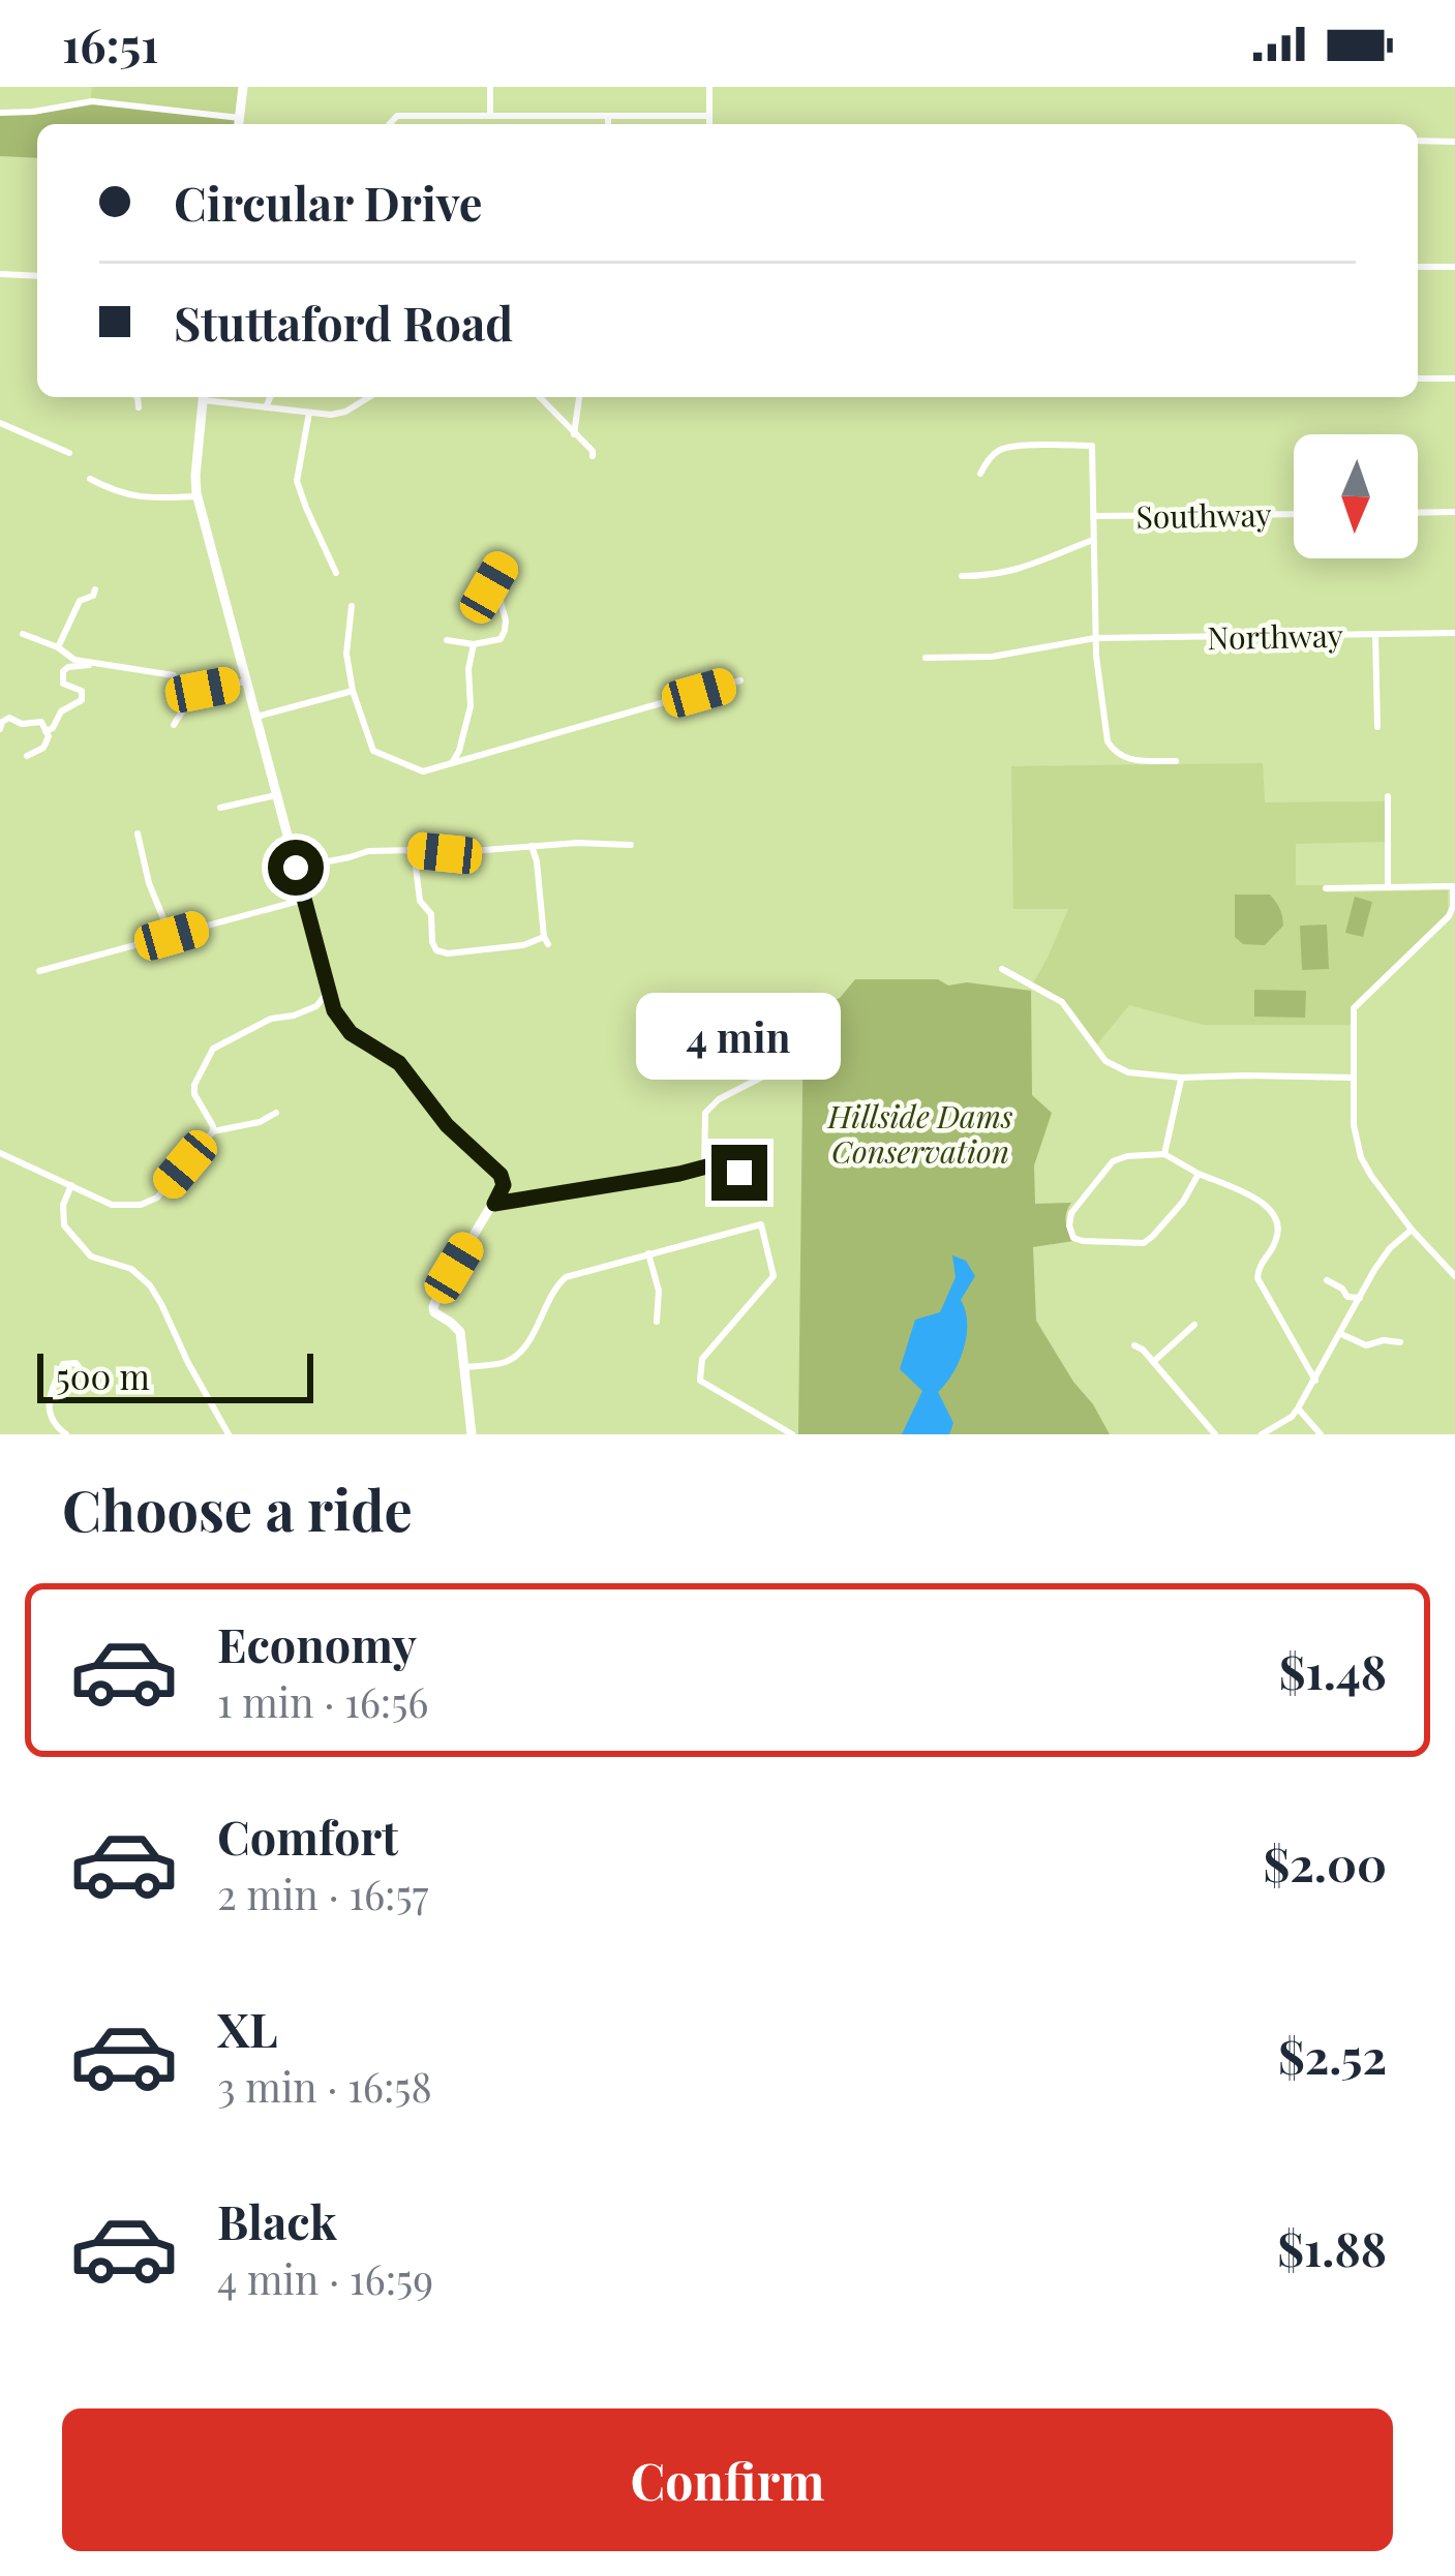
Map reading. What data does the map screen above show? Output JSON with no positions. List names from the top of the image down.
{
  "streets": {
    "street": ["Southway", "Northway"]
  },
  "parks": ["Hillside Dams Conservation"],
  "scale_bar": "500 m",
  "north": "bottom",
  "page": {
    "status": "16:51",
    "banner": ["Circular Drive", "Stuttaford Road"],
    "bubble": "4 min",
    "scale": "500 m",
    "heading": "Choose a ride",
    "list": [
      {
        "name": "Economy",
        "note": "1 min · 16:56",
        "value": "$1.48"
      },
      {
        "name": "Comfort",
        "note": "2 min · 16:57",
        "value": "$2.00"
      },
      {
        "name": "XL",
        "note": "3 min · 16:58",
        "value": "$2.52"
      },
      {
        "name": "Black",
        "note": "4 min · 16:59",
        "value": "$1.88"
      }
    ],
    "buttons": "Confirm"
  }
}
